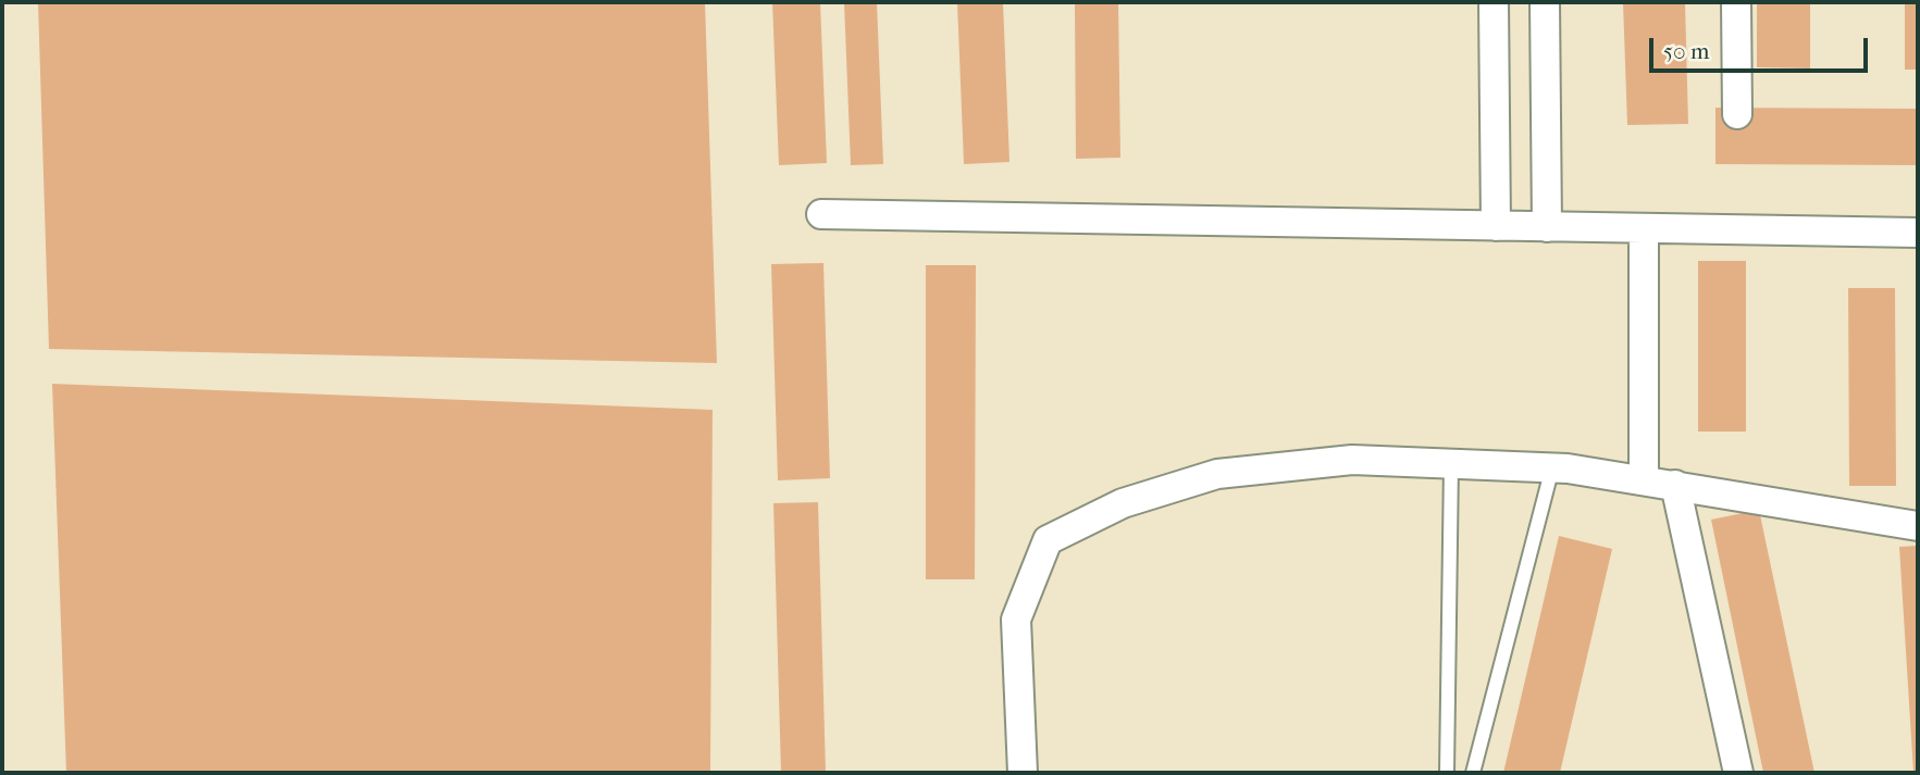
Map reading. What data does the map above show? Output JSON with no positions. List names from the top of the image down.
{
  "scale_bar": "50 m"
}
